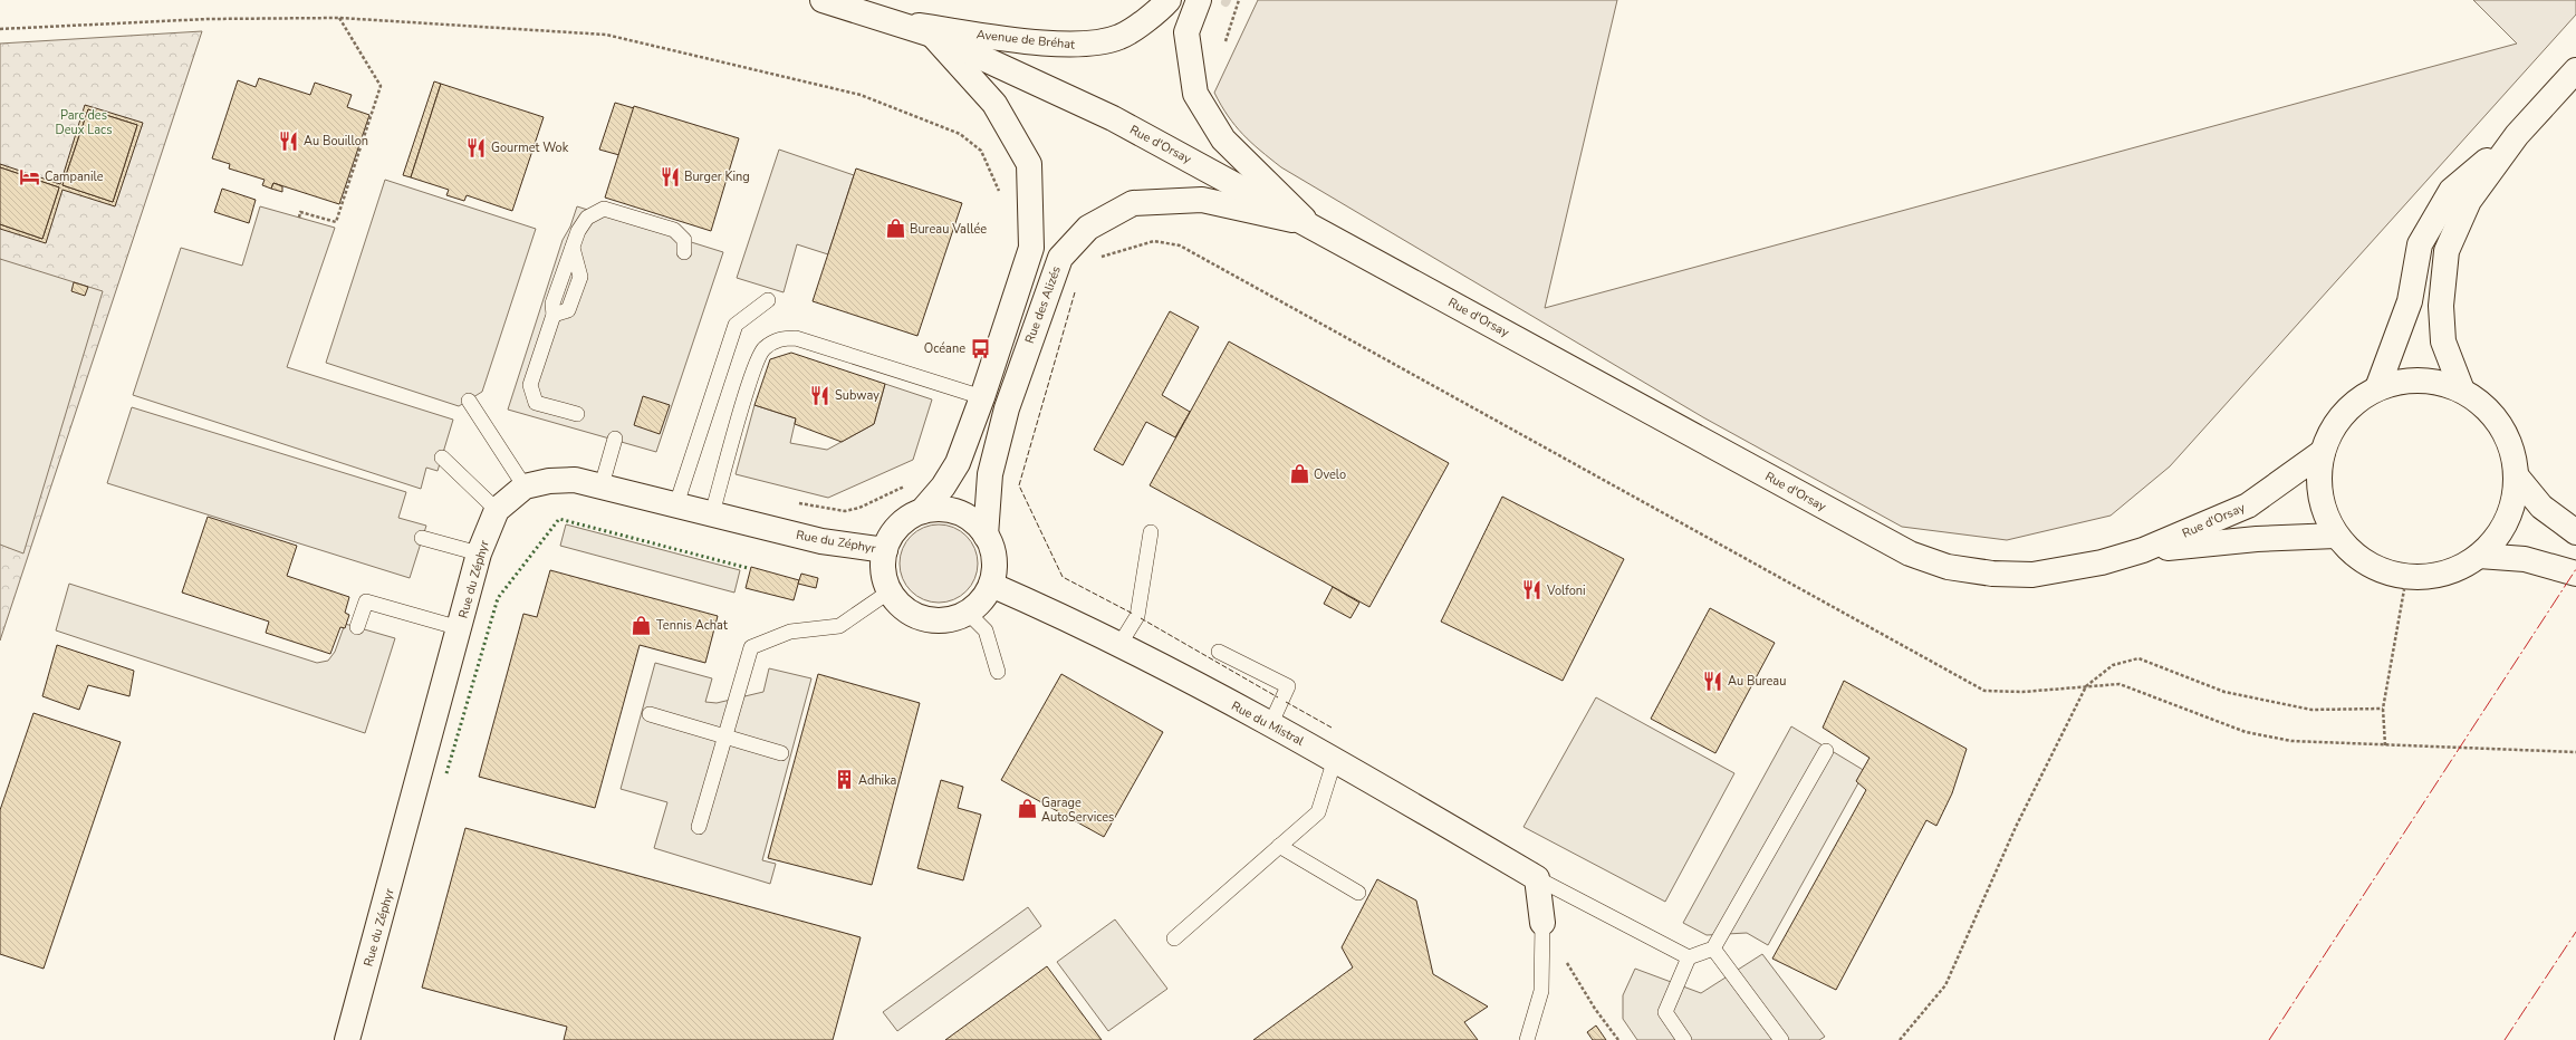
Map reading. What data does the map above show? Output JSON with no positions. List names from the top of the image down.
{
  "streets": {
    "street": [
      "Avenue de Bréhat",
      "Rue d'Orsay",
      "Rue des Alizés",
      "Rue du Zéphyr",
      "Rue du Mistral"
    ]
  },
  "crossings": [
    ["Avenue de Bréhat", "Rue d'Orsay"],
    ["Rue d'Orsay", "Rue des Alizés"],
    ["Rue des Alizés", "Rue du Zéphyr"],
    ["Rue des Alizés", "Rue du Mistral"],
    ["Rue du Zéphyr", "Rue du Mistral"]
  ],
  "parks": ["Parc des Deux Lacs"],
  "places": {
    "restaurant": [
      "Au Bouillon",
      "Gourmet Wok",
      "Burger King",
      "Subway",
      "Volfoni",
      "Au Bureau"
    ],
    "hotel": ["Campanile"],
    "shop": [
      "Bureau Vallée",
      "Ovelo",
      "Tennis Achat",
      "Garage AutoServices"
    ],
    "bus stop": ["Océane"],
    "building": ["Adhika"]
  }
}
